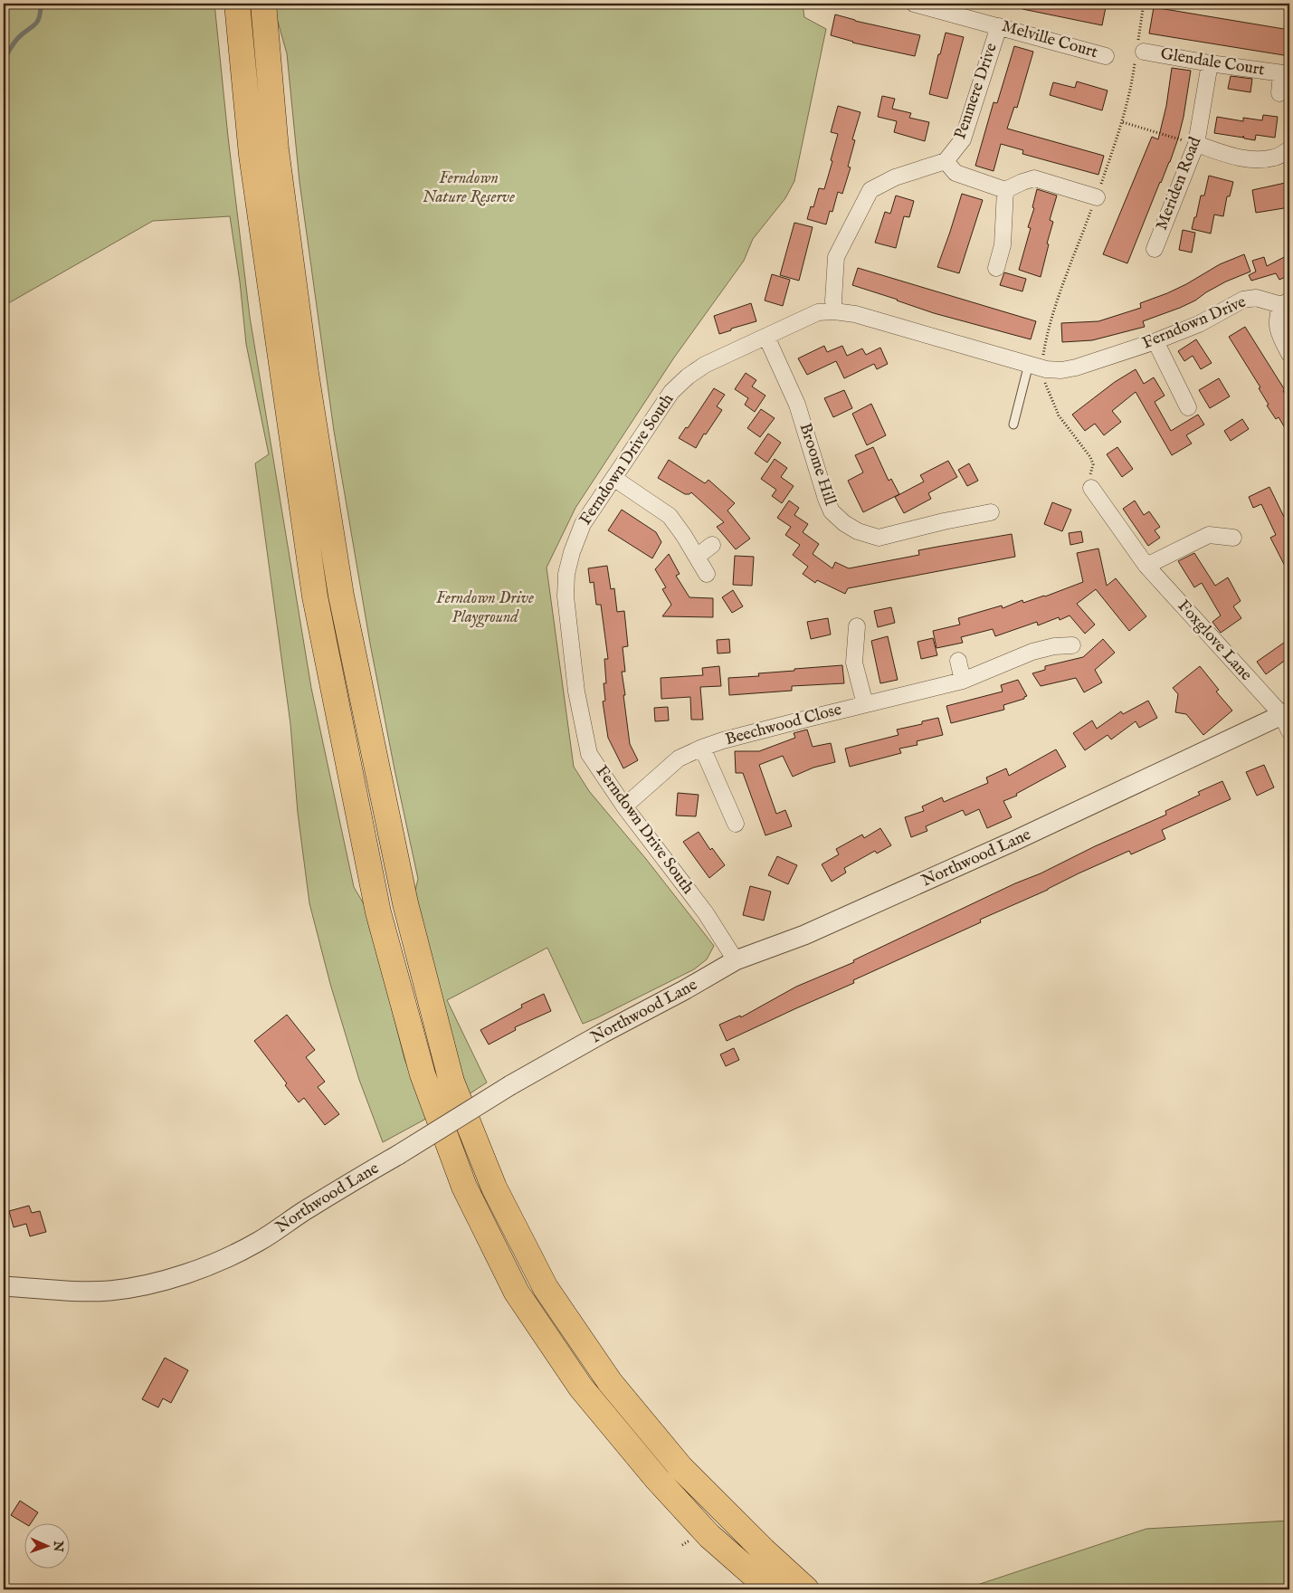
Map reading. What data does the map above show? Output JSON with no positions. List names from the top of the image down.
{
  "streets": {
    "street": [
      "Melville Court",
      "Glendale Court",
      "Penmere Drive",
      "Meriden Road",
      "Ferndown Drive",
      "Ferndown Drive South",
      "Broome Hill",
      "Foxglove Lane",
      "Beechwood Close",
      "Northwood Lane"
    ]
  },
  "crossings": [
    ["Melville Court", "Penmere Drive"],
    ["Glendale Court", "Meriden Road"],
    ["Ferndown Drive", "Ferndown Drive South"],
    ["Ferndown Drive South", "Broome Hill"],
    ["Ferndown Drive South", "Beechwood Close"],
    ["Ferndown Drive South", "Northwood Lane"],
    ["Foxglove Lane", "Northwood Lane"]
  ],
  "parks": ["Ferndown Nature Reserve", "Ferndown Drive Playground"],
  "north": "right"
}
